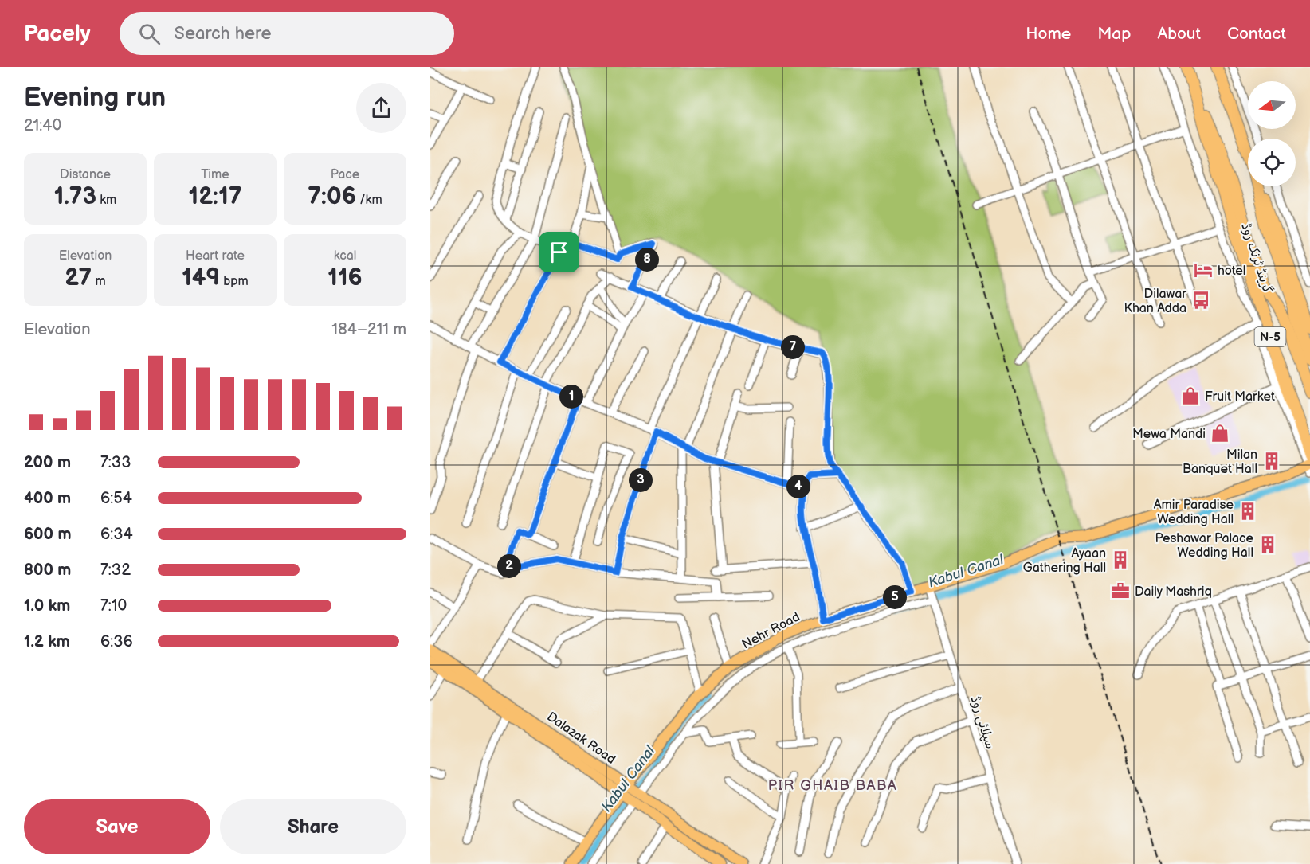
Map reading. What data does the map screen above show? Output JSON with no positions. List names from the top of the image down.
{
  "streets": {
    "highway": ["گرینڈ ٹرنک روڈ", "N-5"],
    "main road": ["Nehr Road", "Dalazak Road"],
    "street": ["سپلائی روڈ"]
  },
  "crossings": [
    ["گرینڈ ٹرنک روڈ", "Nehr Road"],
    ["Nehr Road", "سپلائی روڈ"],
    ["Nehr Road", "Dalazak Road"]
  ],
  "districts": ["PIR GHAIB BABA"],
  "water": ["Kabul Canal"],
  "places": {
    "hotel": ["hotel"],
    "bus stop": ["Dilawar Khan Adda"],
    "shop": ["Fruit Market", "Mewa Mandi"],
    "building": [
      "Milan Banquet Hall",
      "Amir Paradise Wedding Hall",
      "Peshawar Palace Wedding Hall",
      "Ayaan Gathering Hall"
    ],
    "office": ["Daily Mashriq"]
  },
  "north": "left",
  "page": {
    "header": "Pacely",
    "search": "Search here",
    "nav": [
      "Home",
      "Map",
      "About",
      "Contact"
    ],
    "heading": ["Evening run", "21:40"],
    "stats": [
      ["Distance", "1.73 km"],
      ["Time", "12:17"],
      ["Pace", "7:06 /km"],
      ["Elevation", "27 m"],
      ["Heart rate", "149 bpm"],
      ["kcal", "116"]
    ],
    "pins": [
      "8",
      "7",
      "1",
      "3",
      "4",
      "2",
      "5"
    ],
    "chart": ["Elevation", "184–211 m"],
    "list": [
      {
        "name": "200 m",
        "note": "7:33"
      },
      {
        "name": "400 m",
        "note": "6:54"
      },
      {
        "name": "600 m",
        "note": "6:34"
      },
      {
        "name": "800 m",
        "note": "7:32"
      },
      {
        "name": "1.0 km",
        "note": "7:10"
      },
      {
        "name": "1.2 km",
        "note": "6:36"
      }
    ],
    "buttons": ["Save", "Share"]
  }
}
